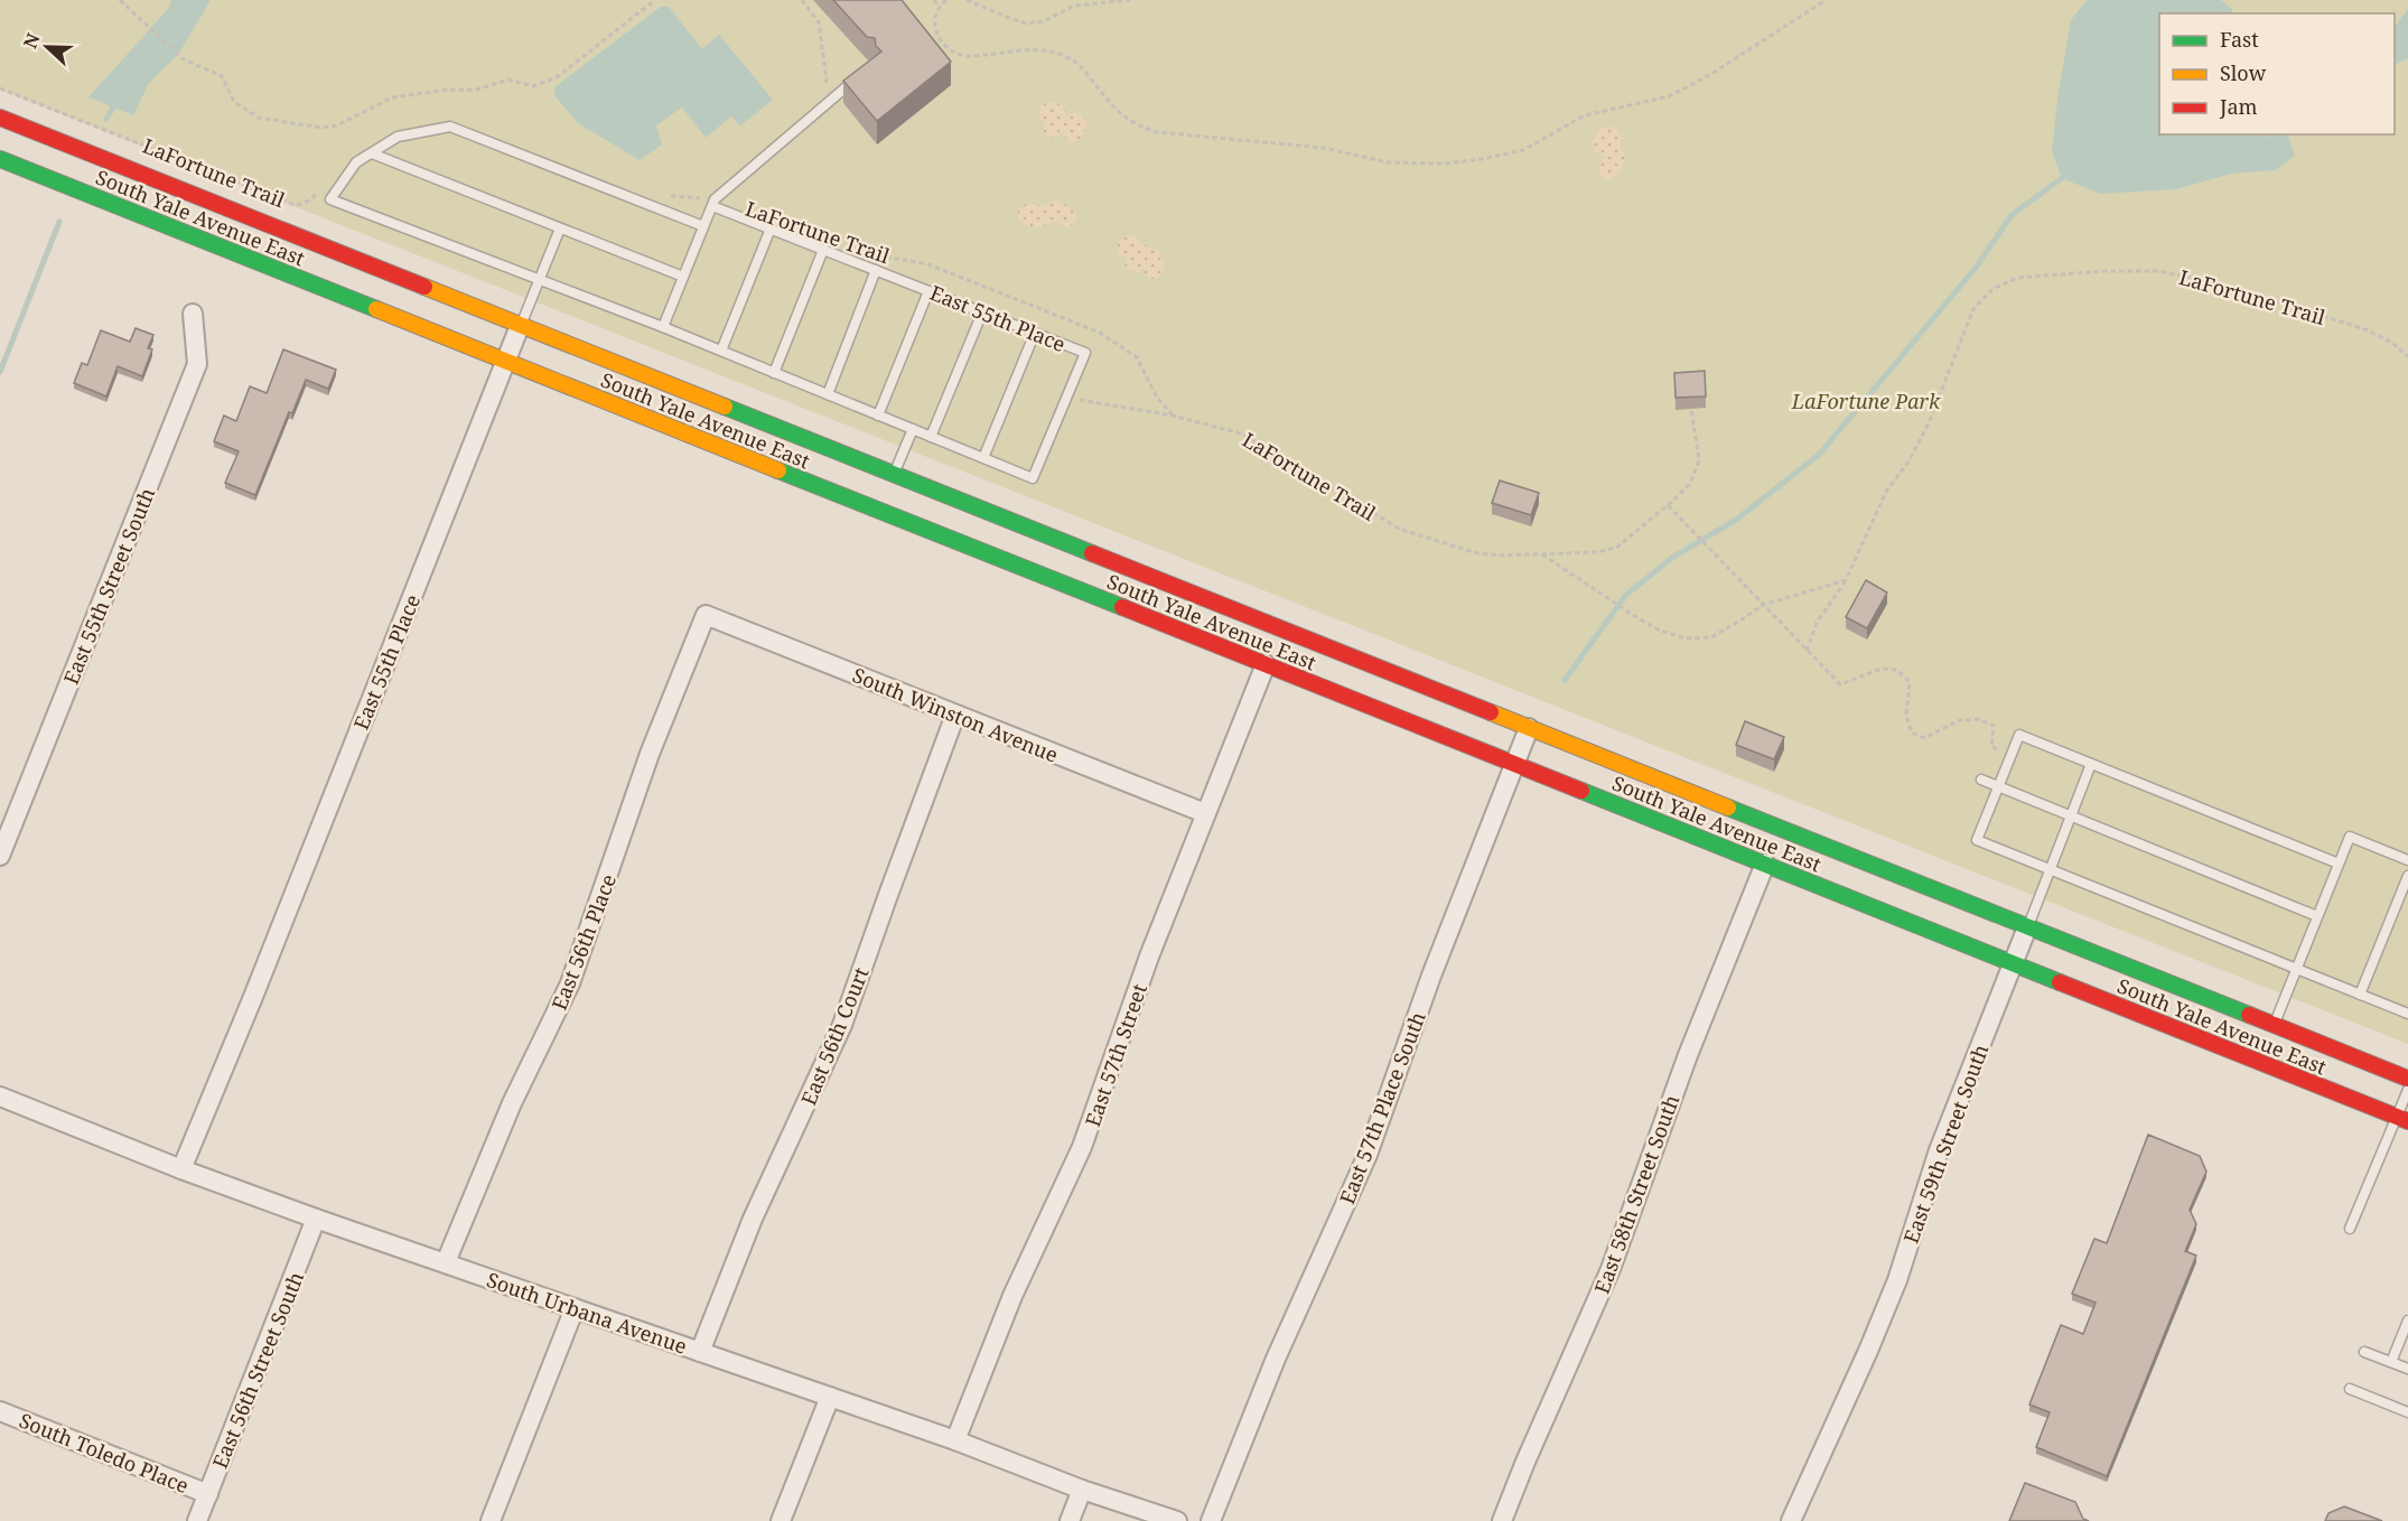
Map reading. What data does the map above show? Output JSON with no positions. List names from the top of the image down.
{
  "streets": {
    "main road": ["South Yale Avenue East"],
    "street": [
      "East 55th Place",
      "East 55th Street South",
      "South Winston Avenue",
      "East 56th Place",
      "East 56th Court",
      "East 57th Street",
      "East 57th Place South",
      "East 59th Street South",
      "East 58th Street South",
      "South Urbana Avenue",
      "East 56th Street South",
      "South Toledo Place"
    ],
    "path": ["LaFortune Trail"]
  },
  "crossings": [
    ["South Yale Avenue East", "East 55th Place"],
    ["South Yale Avenue East", "East 57th Street"],
    ["South Yale Avenue East", "East 57th Place South"],
    ["South Yale Avenue East", "East 59th Street South"],
    ["South Yale Avenue East", "East 58th Street South"],
    ["East 55th Place", "South Urbana Avenue"],
    ["South Winston Avenue", "East 56th Place"],
    ["South Winston Avenue", "East 56th Court"],
    ["South Winston Avenue", "East 57th Street"],
    ["East 56th Place", "South Urbana Avenue"],
    ["East 56th Court", "South Urbana Avenue"],
    ["East 57th Street", "South Urbana Avenue"],
    ["South Urbana Avenue", "East 56th Street South"],
    ["East 56th Street South", "South Toledo Place"]
  ],
  "parks": ["LaFortune Park"],
  "legend": ["Fast", "Slow", "Jam"],
  "north": "left"
}
